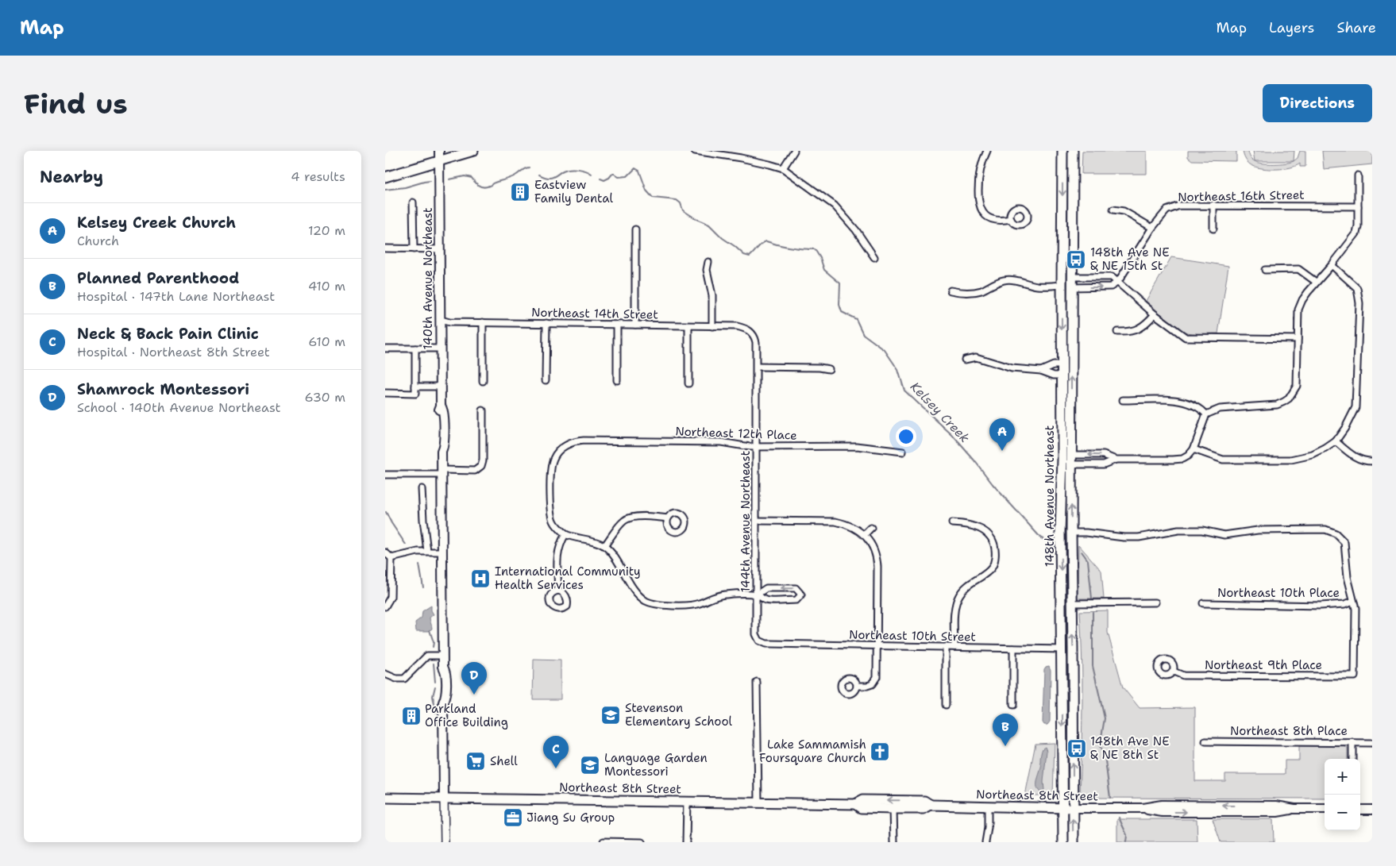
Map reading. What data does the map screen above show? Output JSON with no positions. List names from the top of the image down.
{
  "streets": {
    "main road": ["140th Avenue Northeast", "148th Avenue Northeast", "Northeast 8th Street"],
    "street": [
      "Northeast 16th Street",
      "Northeast 14th Street",
      "Northeast 12th Place",
      "144th Avenue Northeast",
      "Northeast 10th Place",
      "Northeast 10th Street",
      "Northeast 9th Place",
      "Northeast 8th Place"
    ]
  },
  "crossings": [
    ["140th Avenue Northeast", "Northeast 14th Street"],
    ["140th Avenue Northeast", "Northeast 8th Street"],
    ["Northeast 14th Street", "144th Avenue Northeast"],
    ["Northeast 12th Place", "144th Avenue Northeast"],
    ["148th Avenue Northeast", "Northeast 10th Street"],
    ["148th Avenue Northeast", "Northeast 8th Street"],
    ["144th Avenue Northeast", "Northeast 10th Street"],
    ["Northeast 10th Place", "Northeast 9th Place"]
  ],
  "water": ["Kelsey Creek"],
  "places": {
    "building": ["Eastview Family Dental", "Parkland Office Building"],
    "bus stop": ["148th Ave NE & NE 15th St", "148th Ave NE & NE 8th St"],
    "hospital": ["International Community Health Services"],
    "school or university": ["Stevenson Elementary School", "Language Garden Montessori"],
    "church": ["Lake Sammamish Foursquare Church"],
    "supermarket": ["Shell"],
    "office": ["Jiang Su Group"]
  },
  "page": {
    "header": "Map",
    "nav": ["Map", "Layers", "Share"],
    "buttons": "Directions",
    "title": "Find us",
    "heading": ["Nearby", "4 results"],
    "list": [
      {
        "mark": "A",
        "name": "Kelsey Creek Church",
        "note": "Church",
        "value": "120 m"
      },
      {
        "mark": "B",
        "name": "Planned Parenthood",
        "note": "Hospital · 147th Lane Northeast",
        "value": "410 m"
      },
      {
        "mark": "C",
        "name": "Neck & Back Pain Clinic",
        "note": "Hospital · Northeast 8th Street",
        "value": "610 m"
      },
      {
        "mark": "D",
        "name": "Shamrock Montessori",
        "note": "School · 140th Avenue Northeast",
        "value": "630 m"
      }
    ],
    "pins": [
      "A",
      "D",
      "B",
      "C"
    ],
    "map_buttons": ["+", "−"]
  }
}
